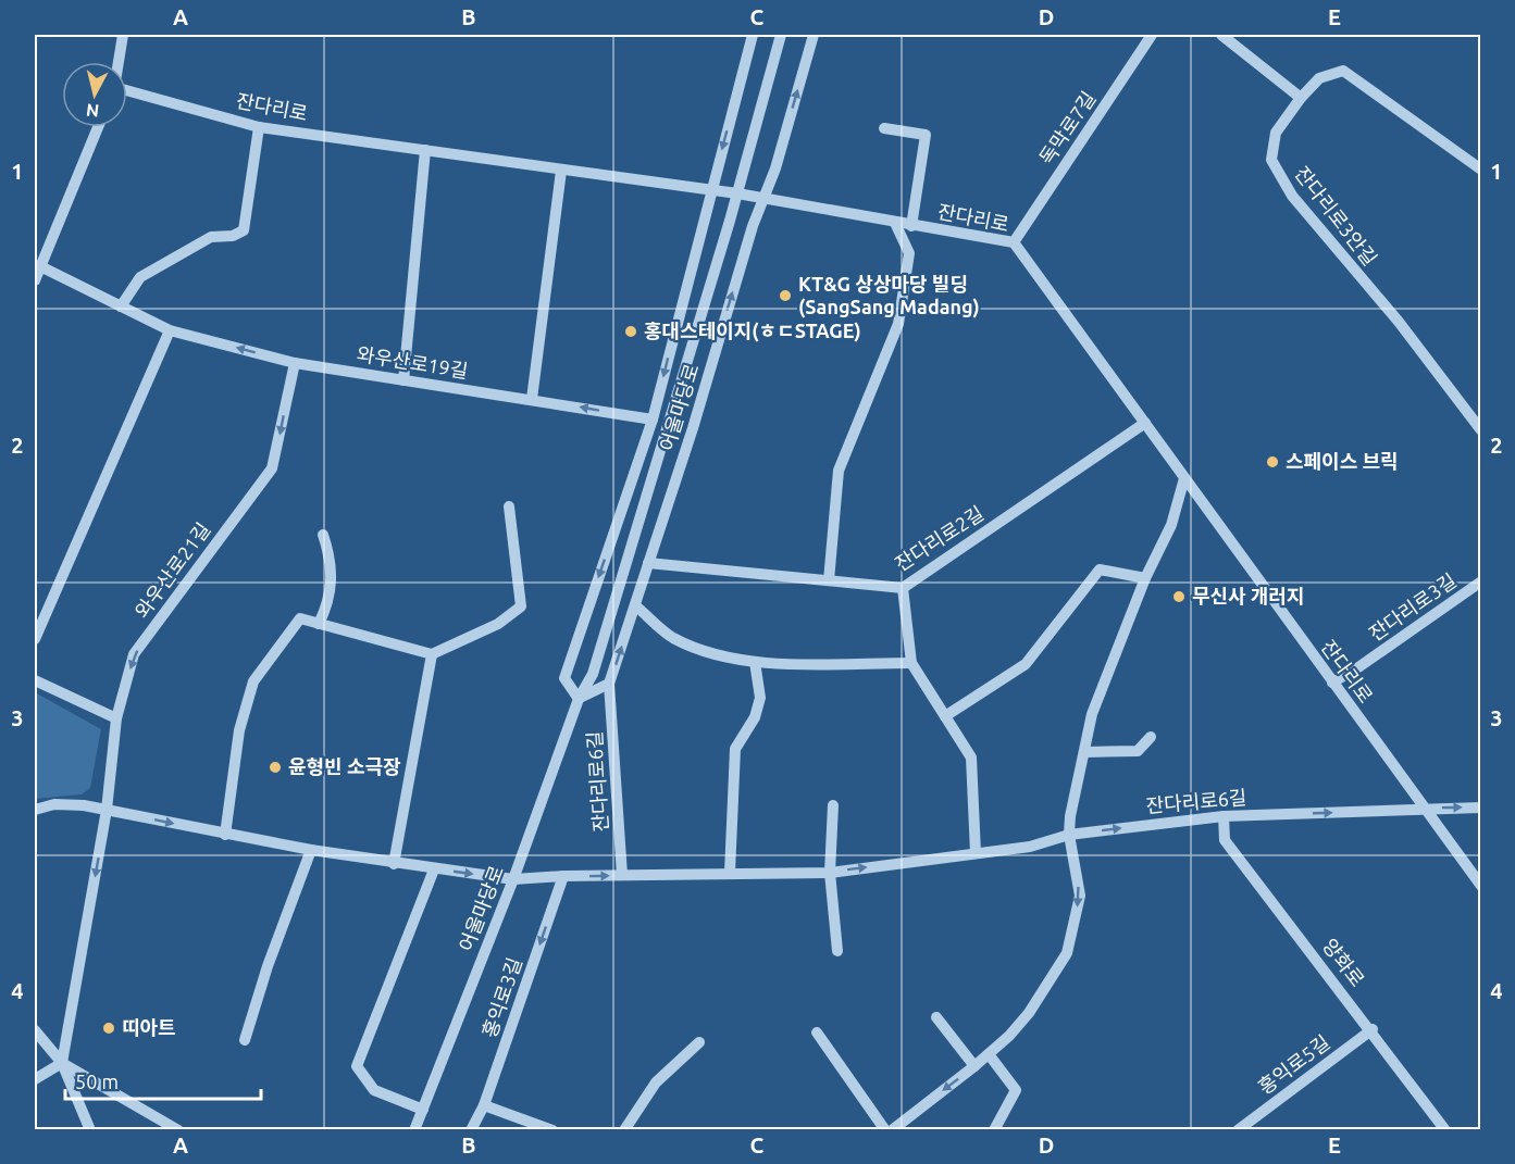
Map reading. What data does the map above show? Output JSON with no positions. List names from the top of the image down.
{
  "streets": {
    "street": [
      "잔다리로",
      "독막로7길",
      "잔다리로3안길",
      "와우산로19길",
      "어울마당로",
      "잔다리로2길",
      "와우산로21길",
      "잔다리로3길",
      "잔다리로6길",
      "양화로",
      "홍익로3길",
      "홍익로5길"
    ]
  },
  "crossings": [
    ["잔다리로", "독막로7길"],
    ["잔다리로", "어울마당로"],
    ["잔다리로", "잔다리로2길"],
    ["잔다리로", "잔다리로3길"],
    ["잔다리로", "잔다리로6길"],
    ["와우산로19길", "어울마당로"],
    ["와우산로19길", "와우산로21길"],
    ["어울마당로", "잔다리로2길"],
    ["어울마당로", "잔다리로6길"],
    ["잔다리로6길", "양화로"],
    ["잔다리로6길", "홍익로3길"],
    ["양화로", "홍익로5길"]
  ],
  "one_way": [
    "와우산로19길",
    "와우산로21길",
    "잔다리로6길",
    "홍익로3길"
  ],
  "places": [
    "KT&G 상상마당 빌딩 (SangSang Madang)",
    "홍대스테이지(ㅎㄷSTAGE)",
    "스페이스 브릭",
    "무신사 개러지",
    "윤형빈 소극장",
    "띠아트"
  ],
  "scale_bar": "50 m",
  "north": "bottom",
  "grid": {
    "columns": [
      "A",
      "B",
      "C",
      "D",
      "E"
    ],
    "rows": [
      "1",
      "2",
      "3",
      "4"
    ]
  }
}
